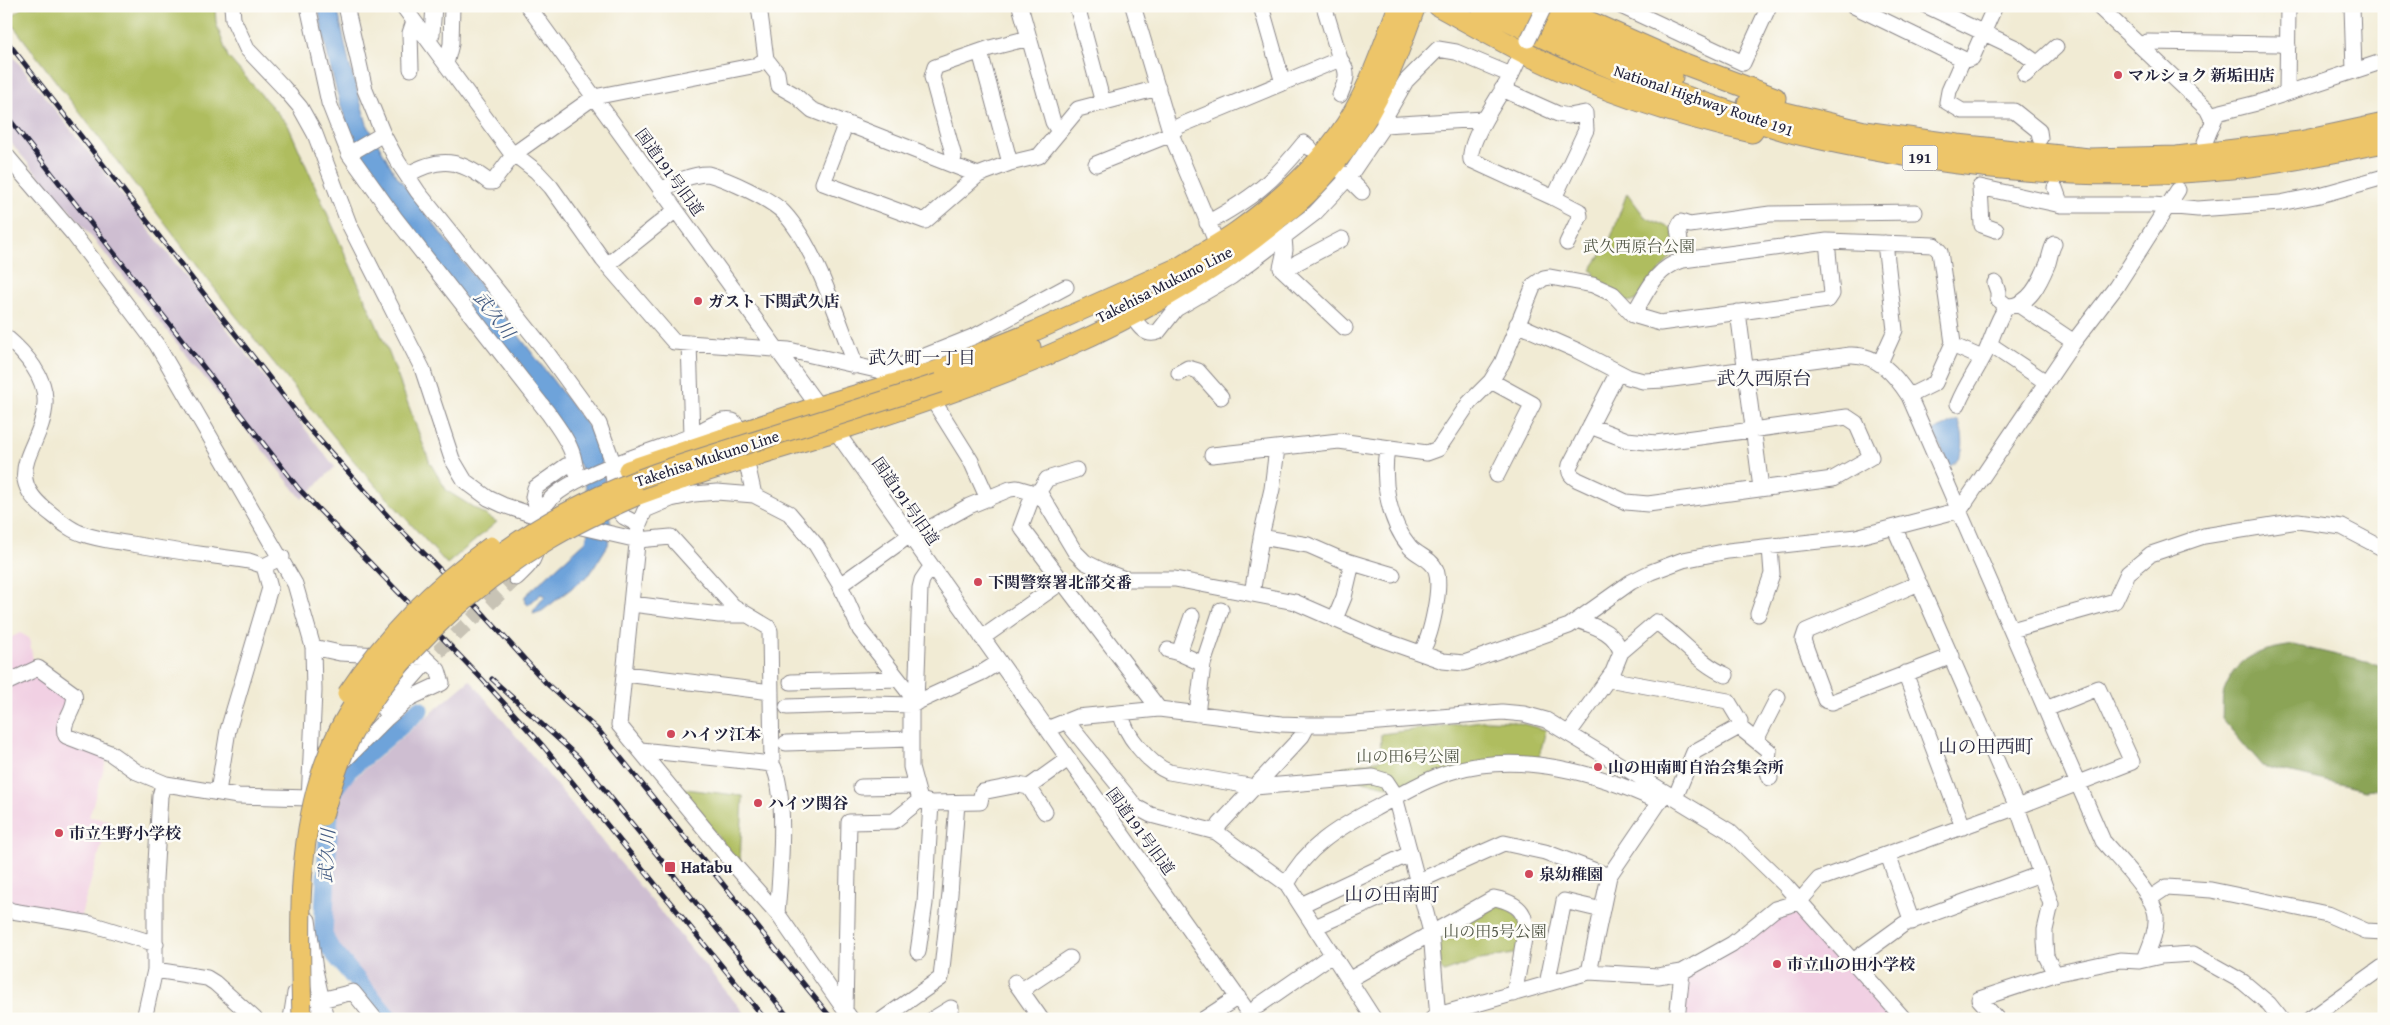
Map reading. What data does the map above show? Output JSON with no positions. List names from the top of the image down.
{
  "streets": {
    "highway": ["National Highway Route 191", "191"],
    "main road": ["Takehisa Mukuno Line"],
    "street": ["国道191号旧道"]
  },
  "districts": [
    "武久町一丁目",
    "武久西原台",
    "山の田西町",
    "山の田南町"
  ],
  "water": ["武久川"],
  "parks": ["武久西原台公園", "山の田6号公園", "山の田5号公園"],
  "places": {
    "other": [
      "マルショク 新垢田店",
      "ガスト 下関武久店",
      "下関警察署北部交番",
      "ハイツ江本",
      "山の田南町自治会集会所",
      "ハイツ関谷",
      "市立生野小学校",
      "泉幼稚園",
      "市立山の田小学校"
    ],
    "transit": ["Hatabu"]
  }
}
